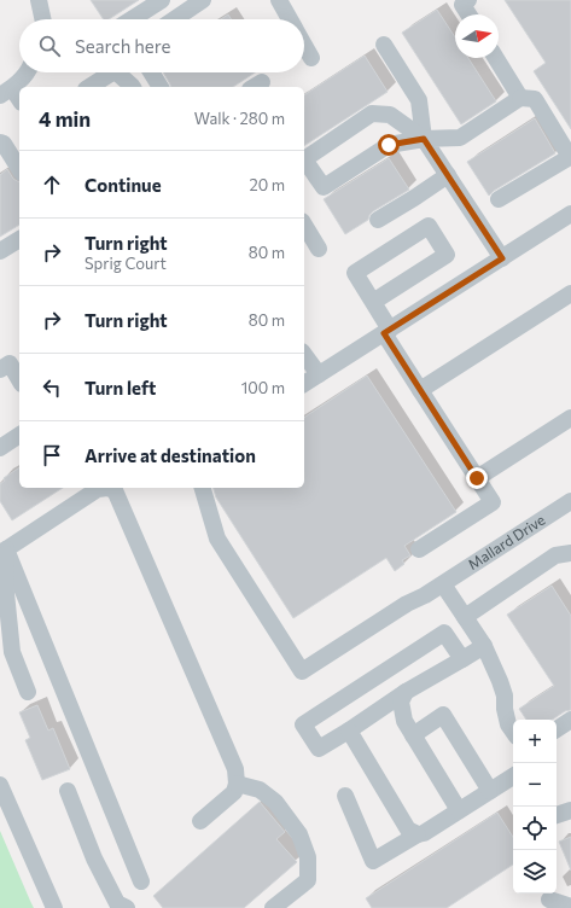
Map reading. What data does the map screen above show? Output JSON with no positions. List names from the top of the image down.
{
  "streets": {
    "street": ["Mallard Drive"]
  },
  "north": "right",
  "page": {
    "search": "Search here",
    "heading": ["4 min", "Walk · 280 m"],
    "list": [
      ["Continue", "20 m"],
      ["Turn right", "Sprig Court", "80 m"],
      ["Turn right", "80 m"],
      ["Turn left", "100 m"],
      "Arrive at destination"
    ],
    "map_buttons": ["+", "−"]
  }
}
